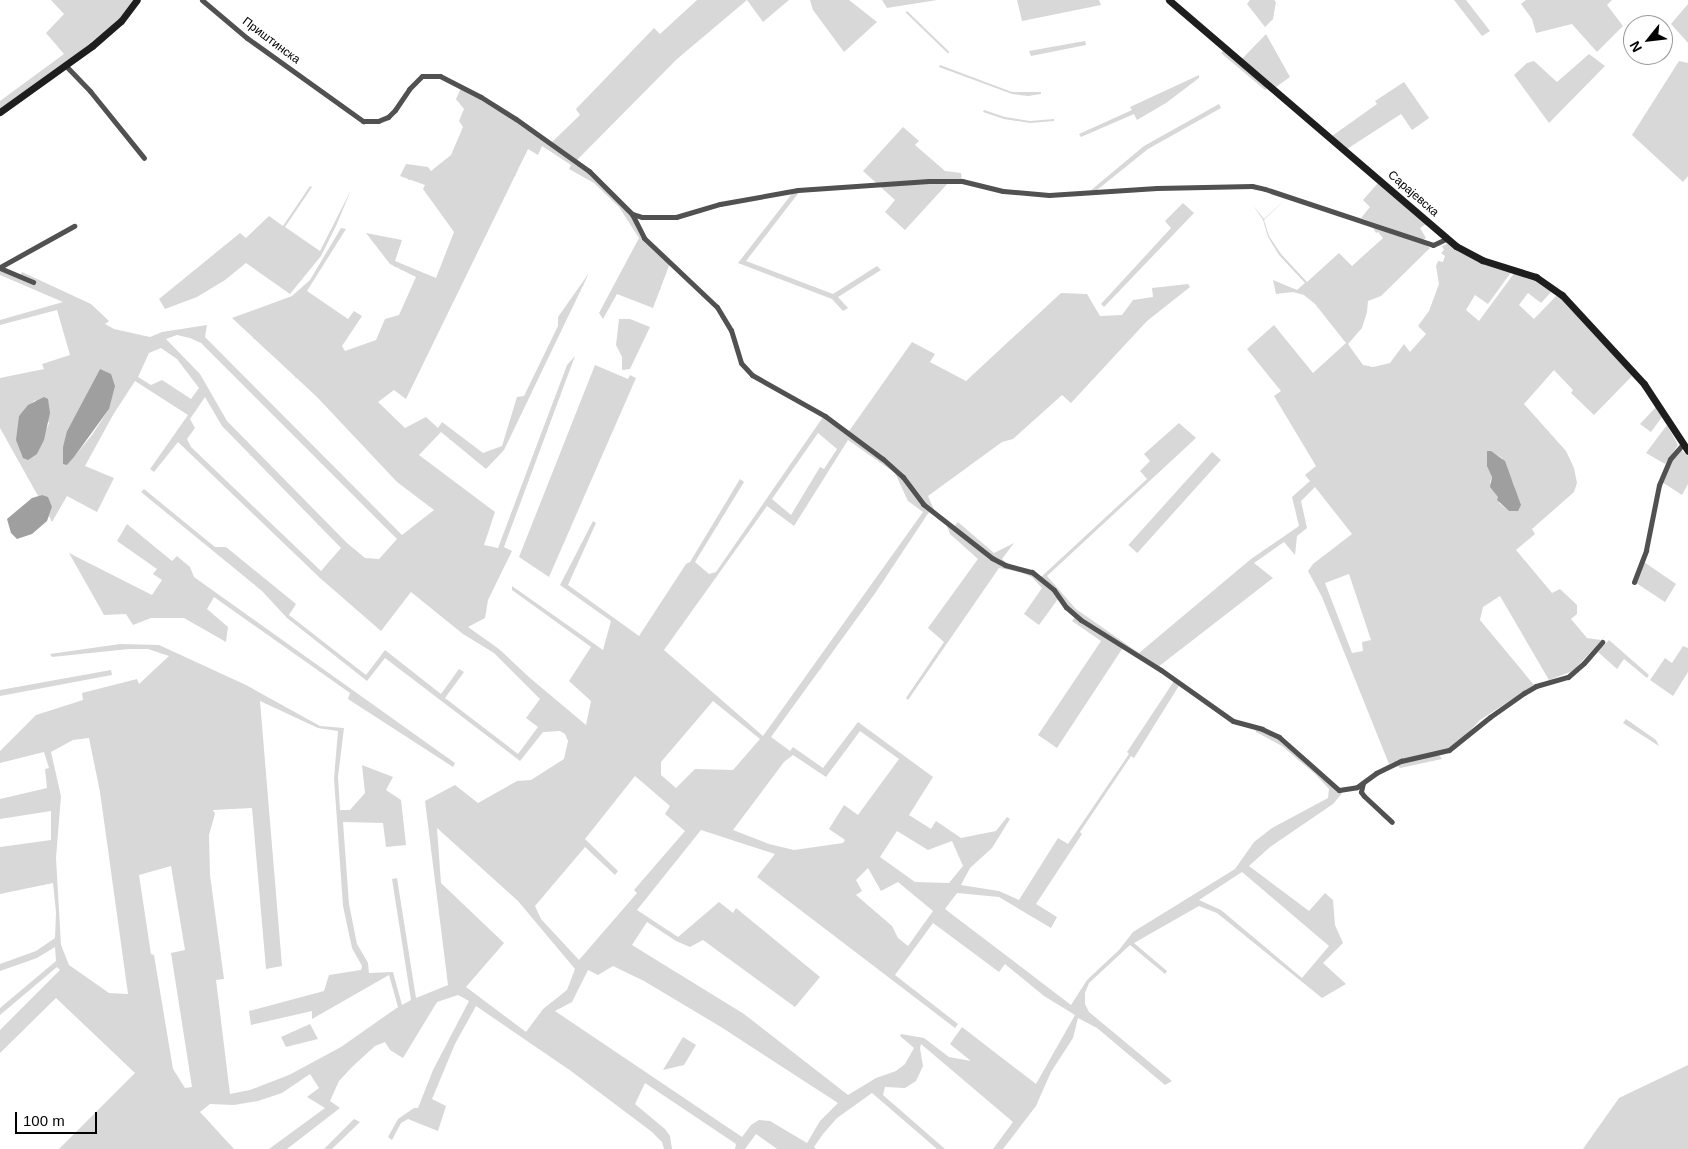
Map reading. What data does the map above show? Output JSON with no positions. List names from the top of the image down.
{
  "streets": {
    "main road": ["Сарајевска"],
    "street": ["Приштинска"]
  },
  "scale_bar": "100 m",
  "north": "bottom left"
}
